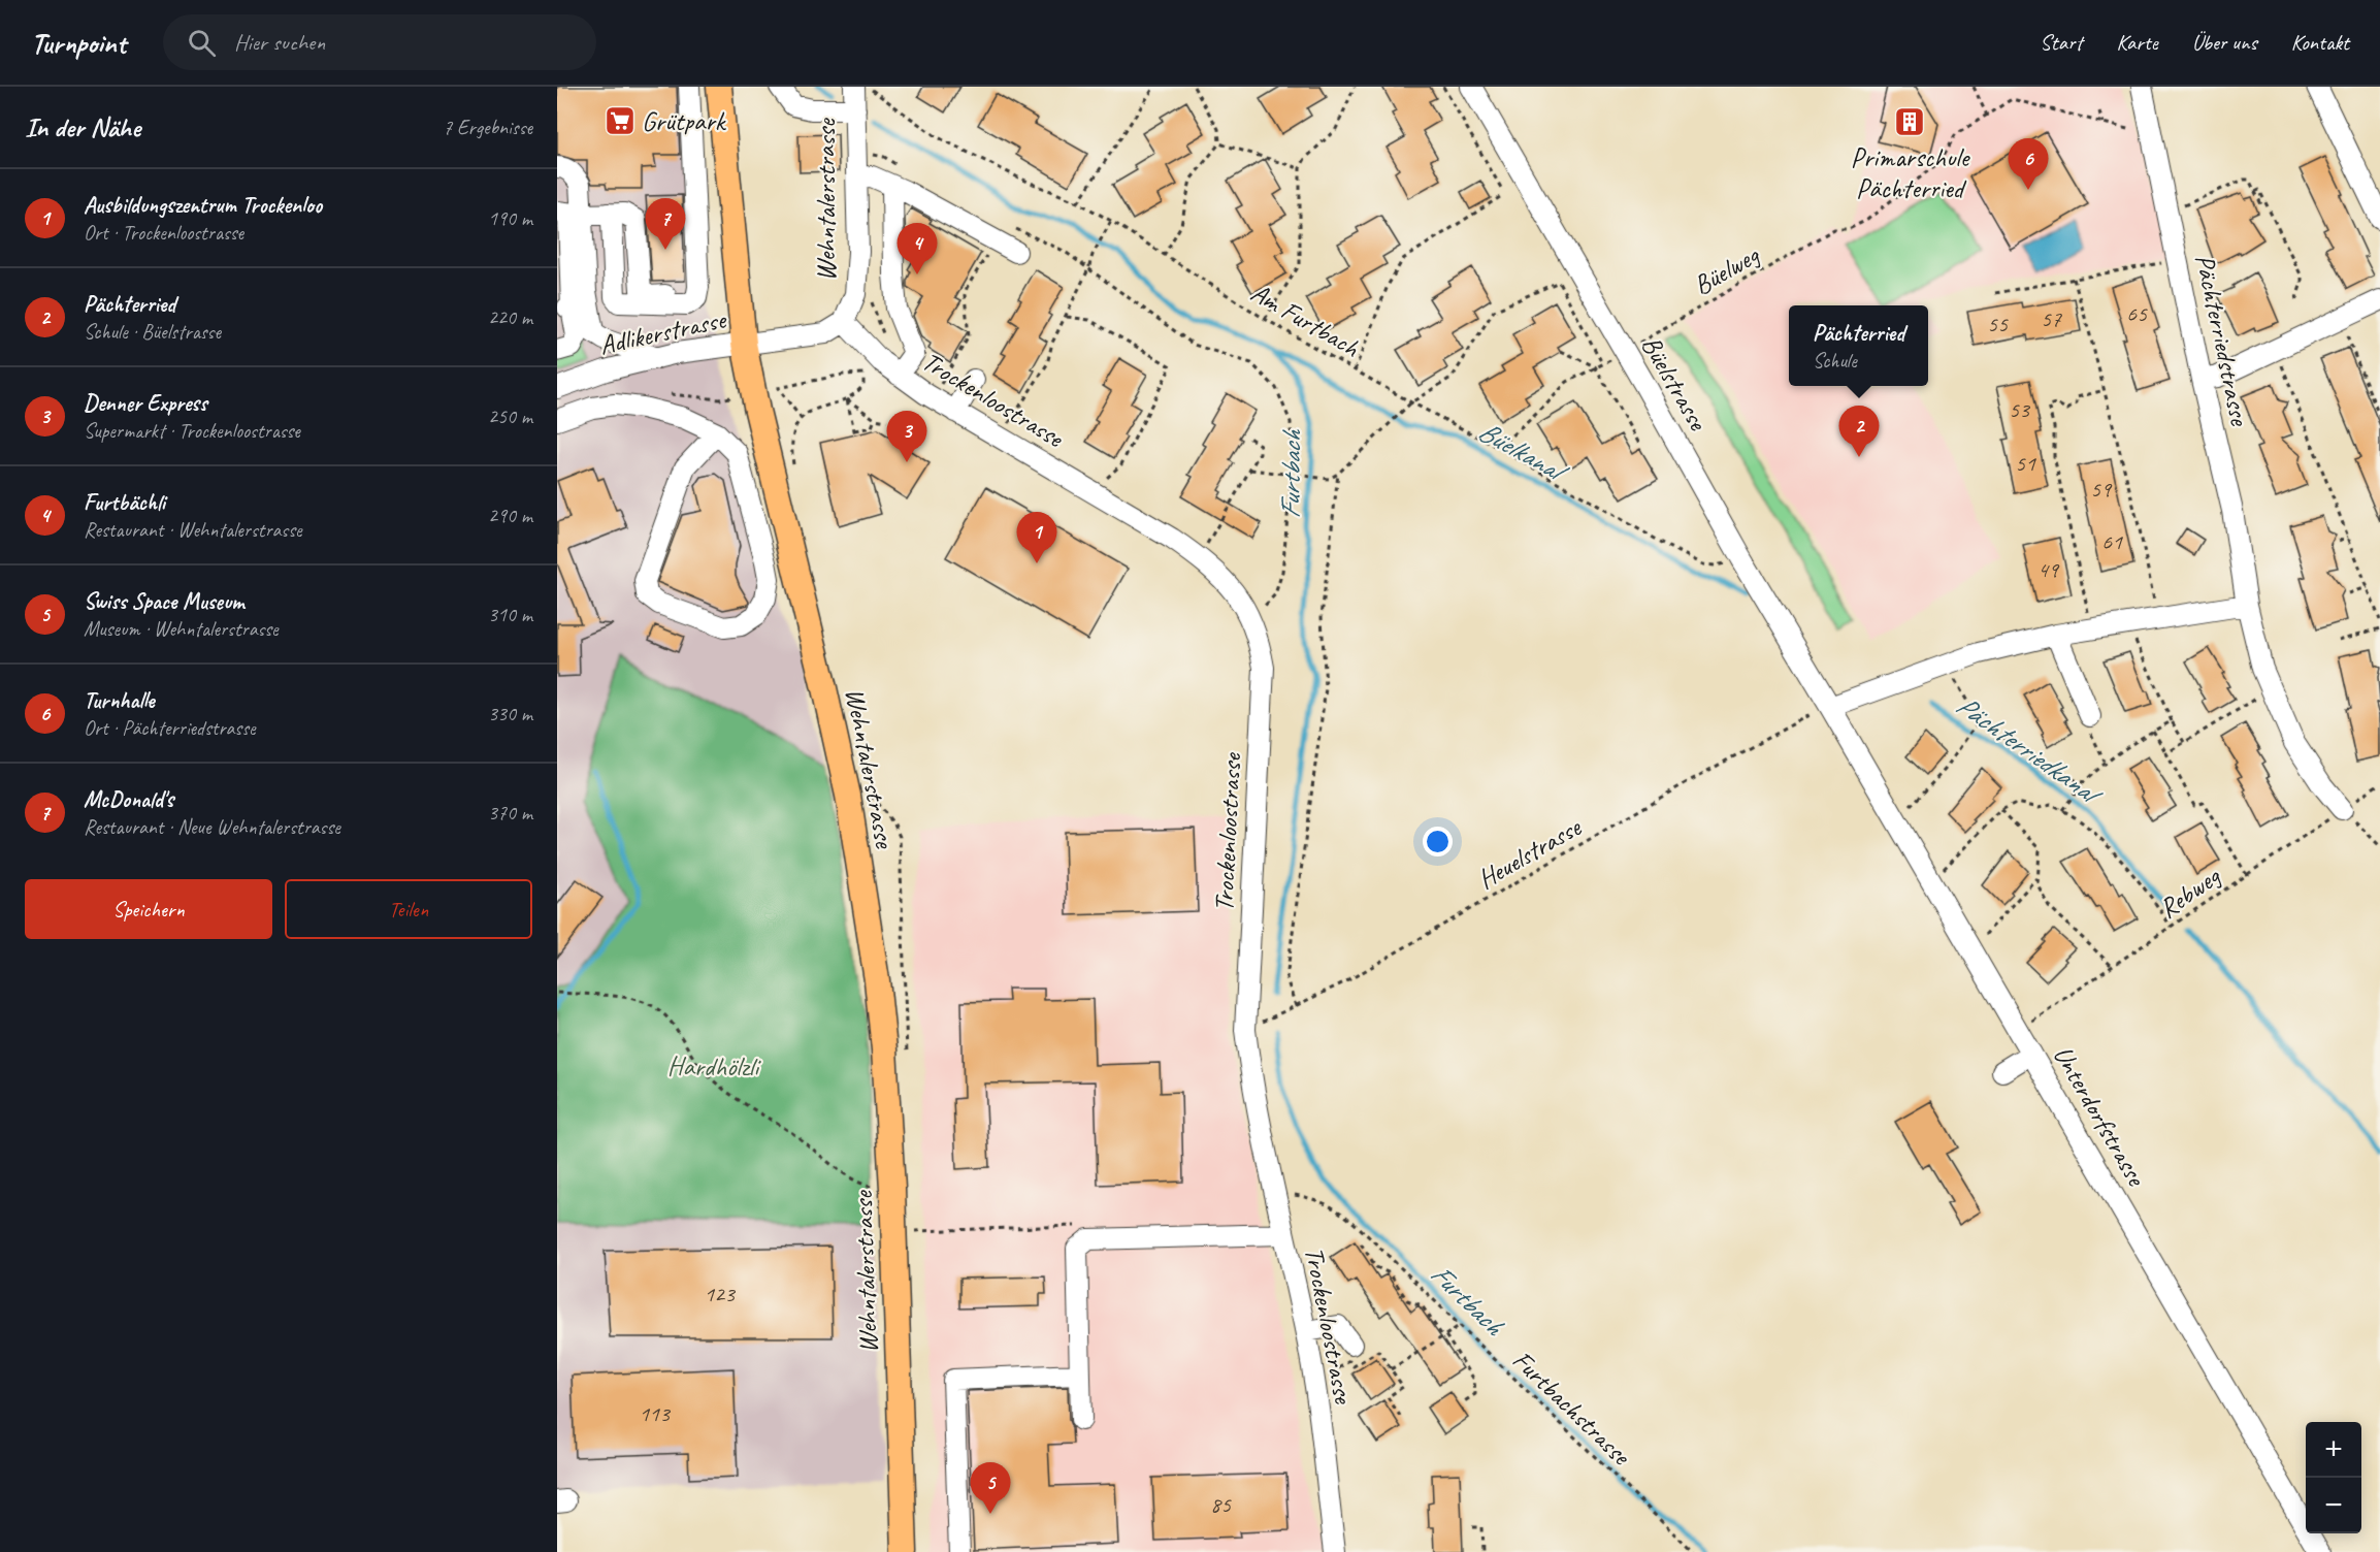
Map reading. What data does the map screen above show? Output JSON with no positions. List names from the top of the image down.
{
  "streets": {
    "main road": ["Wehntalerstrasse"],
    "street": [
      "Adlikerstrasse",
      "Pächterriedstrasse",
      "Büelstrasse",
      "Trockenloostrasse",
      "Unterdorfstrasse"
    ],
    "path": [
      "Büelweg",
      "Am Furtbach",
      "Heuelstrasse",
      "Rebweg",
      "Furtbachstrasse"
    ]
  },
  "crossings": [
    ["Wehntalerstrasse", "Adlikerstrasse"],
    ["Wehntalerstrasse", "Trockenloostrasse"],
    ["Büelweg", "Pächterriedstrasse"],
    ["Pächterriedstrasse", "Rebweg"],
    ["Büelstrasse", "Heuelstrasse"],
    ["Büelstrasse", "Unterdorfstrasse"],
    ["Trockenloostrasse", "Heuelstrasse"],
    ["Trockenloostrasse", "Furtbachstrasse"],
    ["Heuelstrasse", "Unterdorfstrasse"],
    ["Rebweg", "Unterdorfstrasse"]
  ],
  "water": ["Büelkanal", "Furtbach", "Pächterriedkanal"],
  "parks": ["Hardhölzli"],
  "places": {
    "supermarket": ["Grütpark"],
    "building": ["Primarschule Pächterried"]
  },
  "house_numbers": [
    "65",
    "57",
    "55",
    "53",
    "51",
    "59",
    "61",
    "49",
    "123",
    "113",
    "85"
  ],
  "page": {
    "header": "Turnpoint",
    "search": "Hier suchen",
    "nav": [
      "Start",
      "Karte",
      "Über uns",
      "Kontakt"
    ],
    "heading": ["In der Nähe", "7 Ergebnisse"],
    "pins": [
      "6",
      "7",
      "4",
      "2",
      "3",
      "1",
      "5"
    ],
    "list": [
      {
        "mark": "1",
        "name": "Ausbildungszentrum Trockenloo",
        "note": "Ort · Trockenloostrasse",
        "value": "190 m"
      },
      {
        "mark": "2",
        "name": "Pächterried",
        "note": "Schule · Büelstrasse",
        "value": "220 m"
      },
      {
        "mark": "3",
        "name": "Denner Express",
        "note": "Supermarkt · Trockenloostrasse",
        "value": "250 m"
      },
      {
        "mark": "4",
        "name": "Furtbächli",
        "note": "Restaurant · Wehntalerstrasse",
        "value": "290 m"
      },
      {
        "mark": "5",
        "name": "Swiss Space Museum",
        "note": "Museum · Wehntalerstrasse",
        "value": "310 m"
      },
      {
        "mark": "6",
        "name": "Turnhalle",
        "note": "Ort · Pächterriedstrasse",
        "value": "330 m"
      },
      {
        "mark": "7",
        "name": "McDonald's",
        "note": "Restaurant · Neue Wehntalerstrasse",
        "value": "370 m"
      }
    ],
    "popup": ["Pächterried", "Schule"],
    "buttons": ["Speichern", "Teilen"],
    "map_buttons": ["+", "−"]
  }
}
